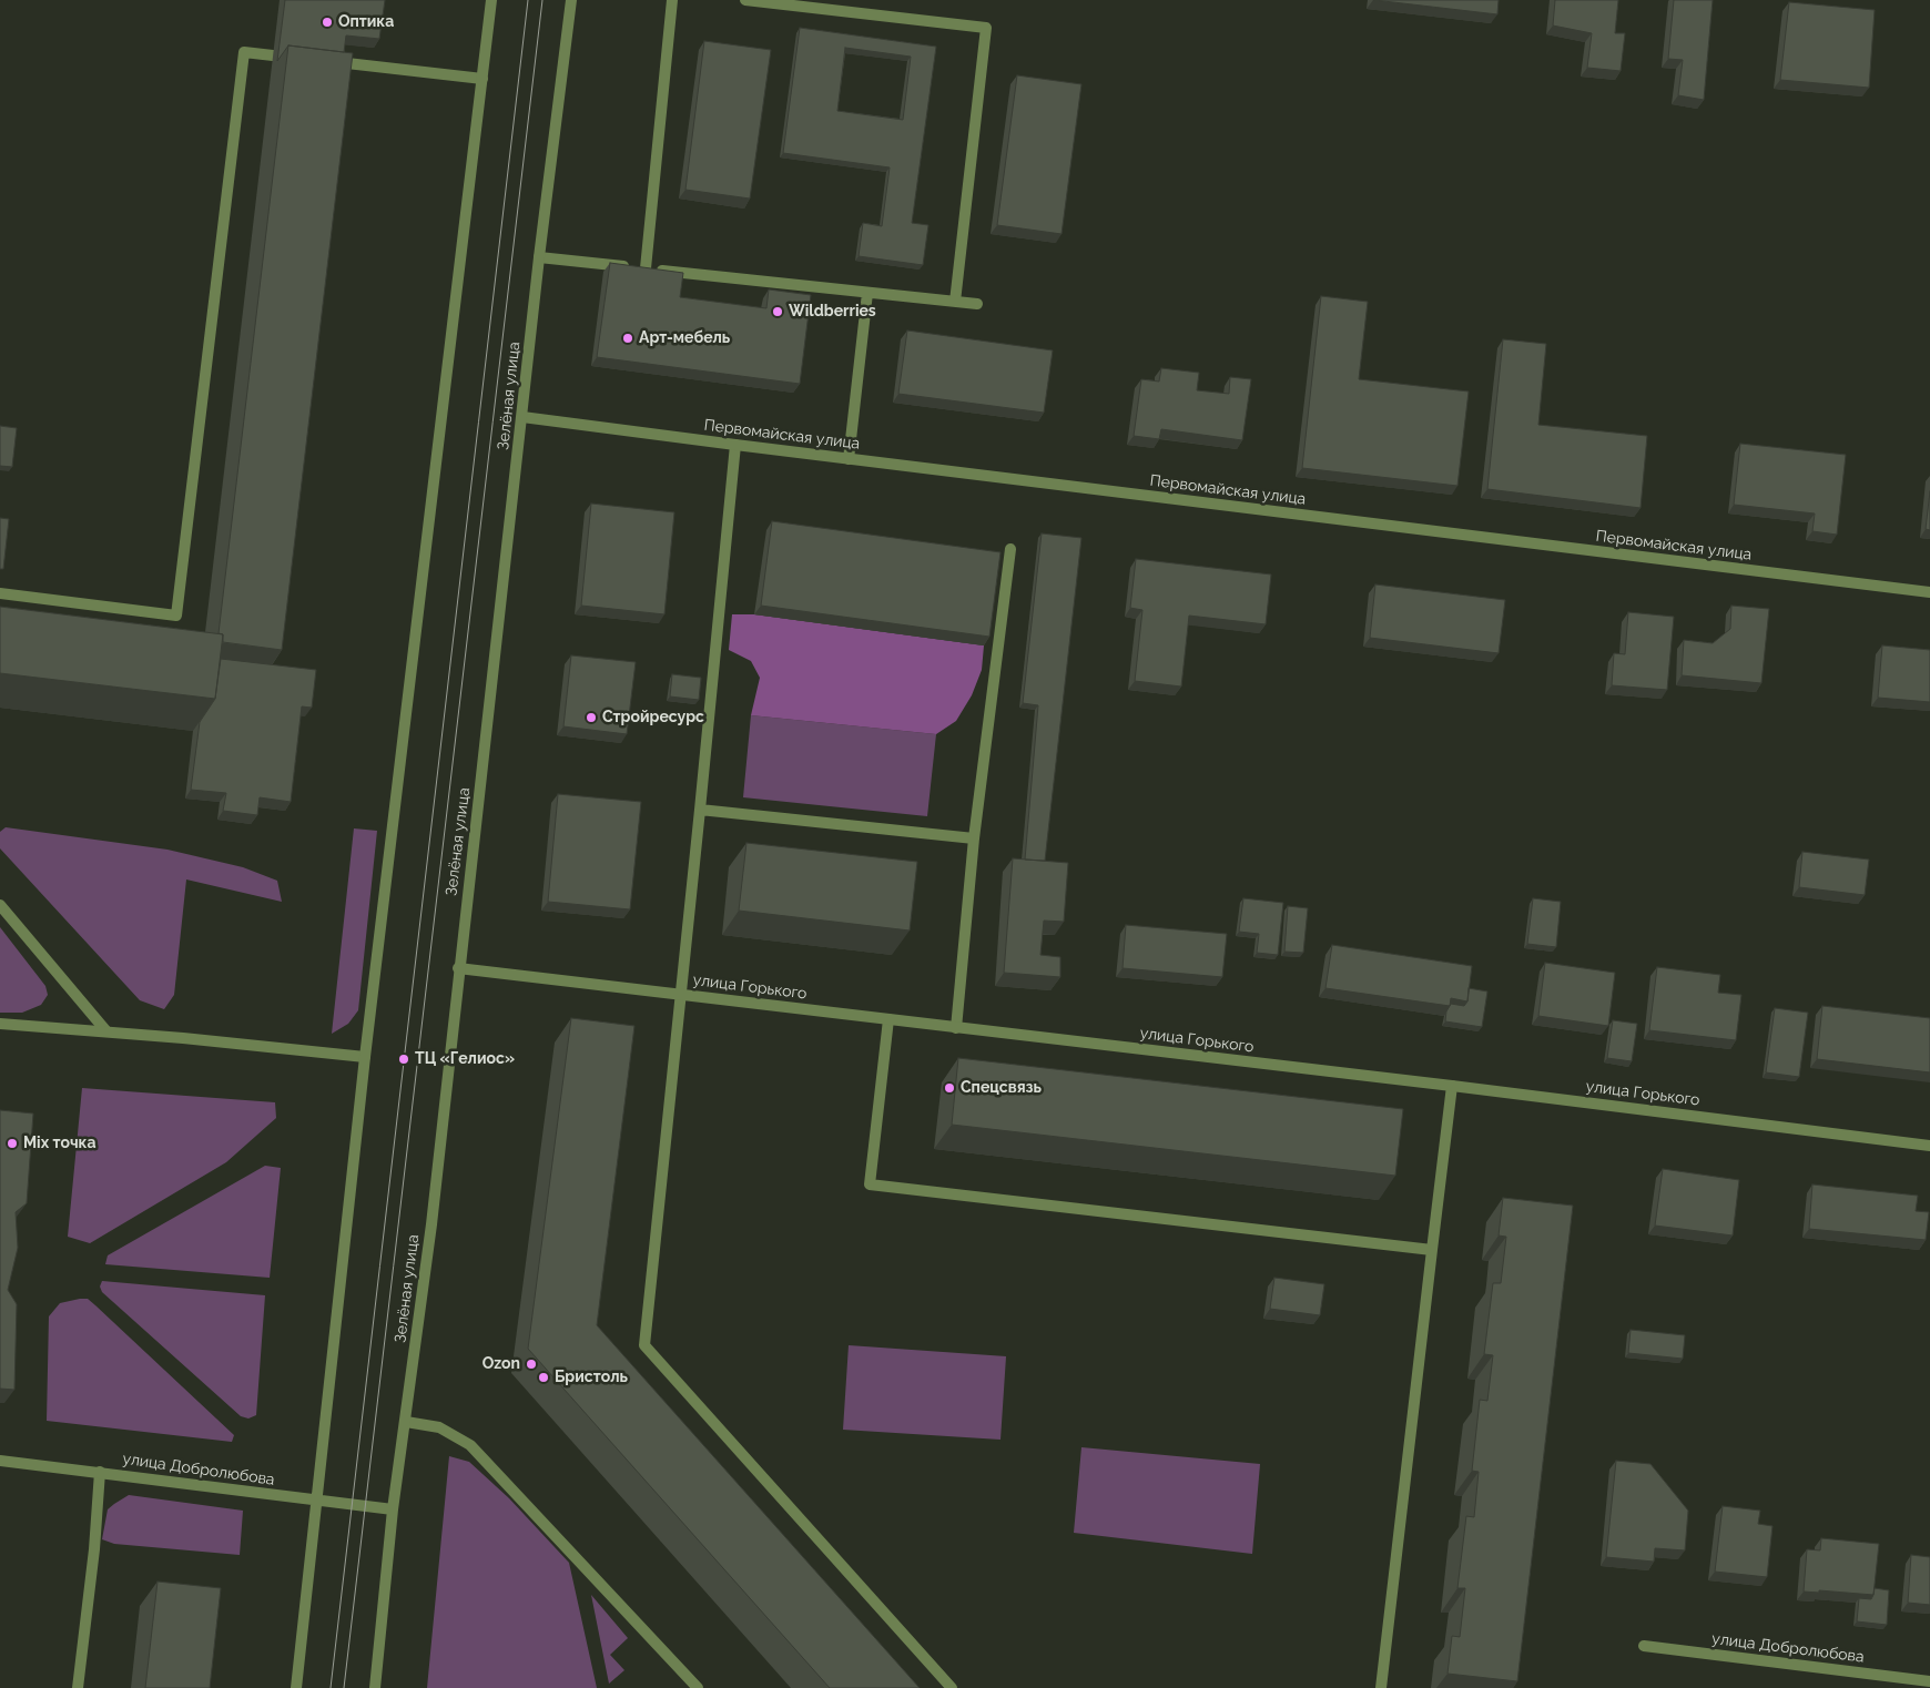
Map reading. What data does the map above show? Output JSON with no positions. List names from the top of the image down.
{
  "streets": {
    "street": [
      "Зелёная улица",
      "Первомайская улица",
      "улица Горького",
      "улица Добролюбова"
    ]
  },
  "crossings": [
    ["Зелёная улица", "Первомайская улица"],
    ["Зелёная улица", "улица Горького"],
    ["Зелёная улица", "улица Добролюбова"]
  ],
  "places": [
    "Оптика",
    "Wildberries",
    "Арт-мебель",
    "Стройресурс",
    "ТЦ «Гелиос»",
    "Спецсвязь",
    "Mix точка",
    "Ozon",
    "Бристоль"
  ]
}
